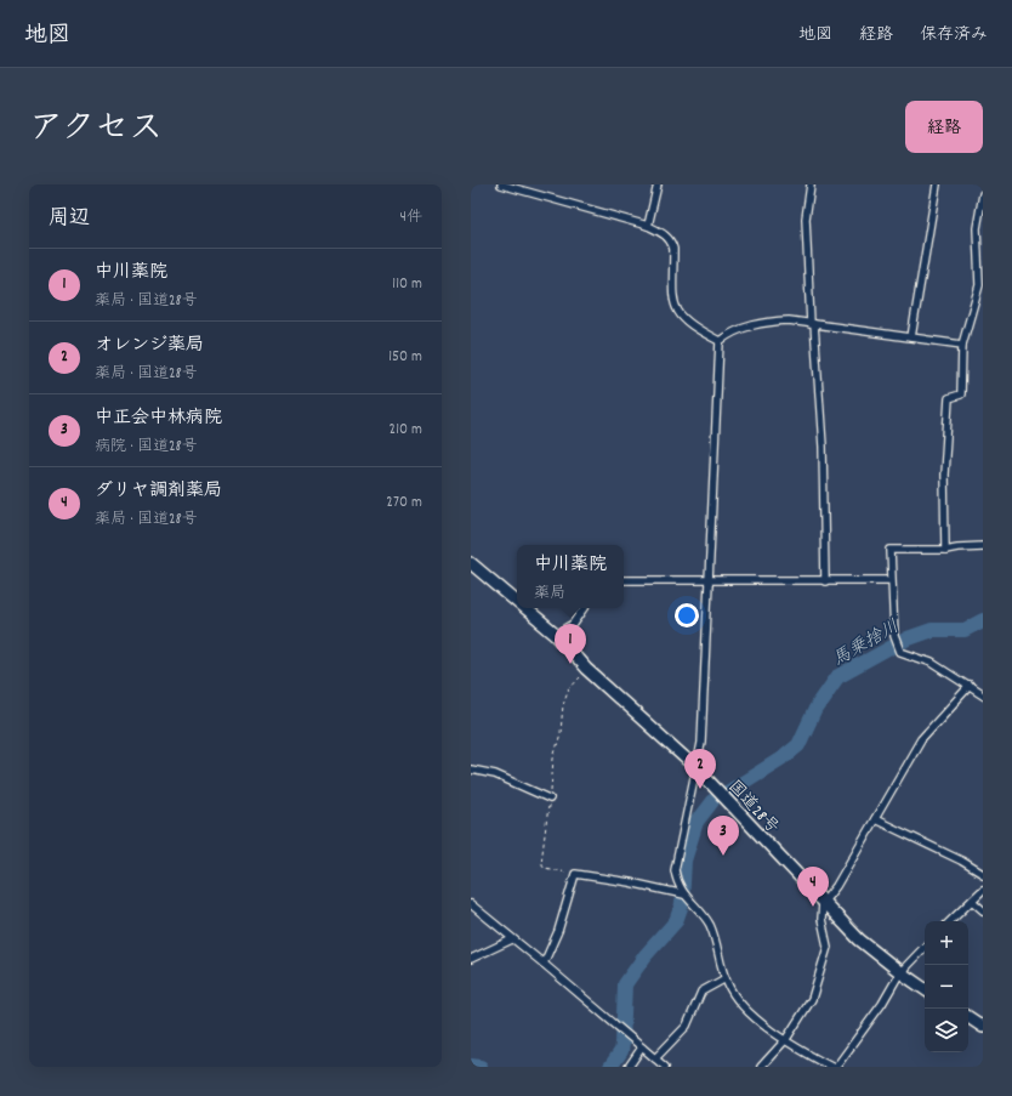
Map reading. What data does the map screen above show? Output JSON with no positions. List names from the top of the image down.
{
  "streets": {
    "highway": ["国道28号"]
  },
  "water": ["馬乗捨川"],
  "page": {
    "header": "地図",
    "nav": ["地図", "経路", "保存済み"],
    "title": "アクセス",
    "buttons": "経路",
    "heading": ["周辺", "4件"],
    "list": [
      {
        "mark": "1",
        "name": "中川薬院",
        "note": "薬局 · 国道28号",
        "value": "110 m"
      },
      {
        "mark": "2",
        "name": "オレンジ薬局",
        "note": "薬局 · 国道28号",
        "value": "150 m"
      },
      {
        "mark": "3",
        "name": "中正会中林病院",
        "note": "病院 · 国道28号",
        "value": "210 m"
      },
      {
        "mark": "4",
        "name": "ダリヤ調剤薬局",
        "note": "薬局 · 国道28号",
        "value": "270 m"
      }
    ],
    "popup": ["中川薬院", "薬局"],
    "pins": [
      "1",
      "2",
      "3",
      "4"
    ],
    "map_buttons": ["+", "−"]
  }
}
